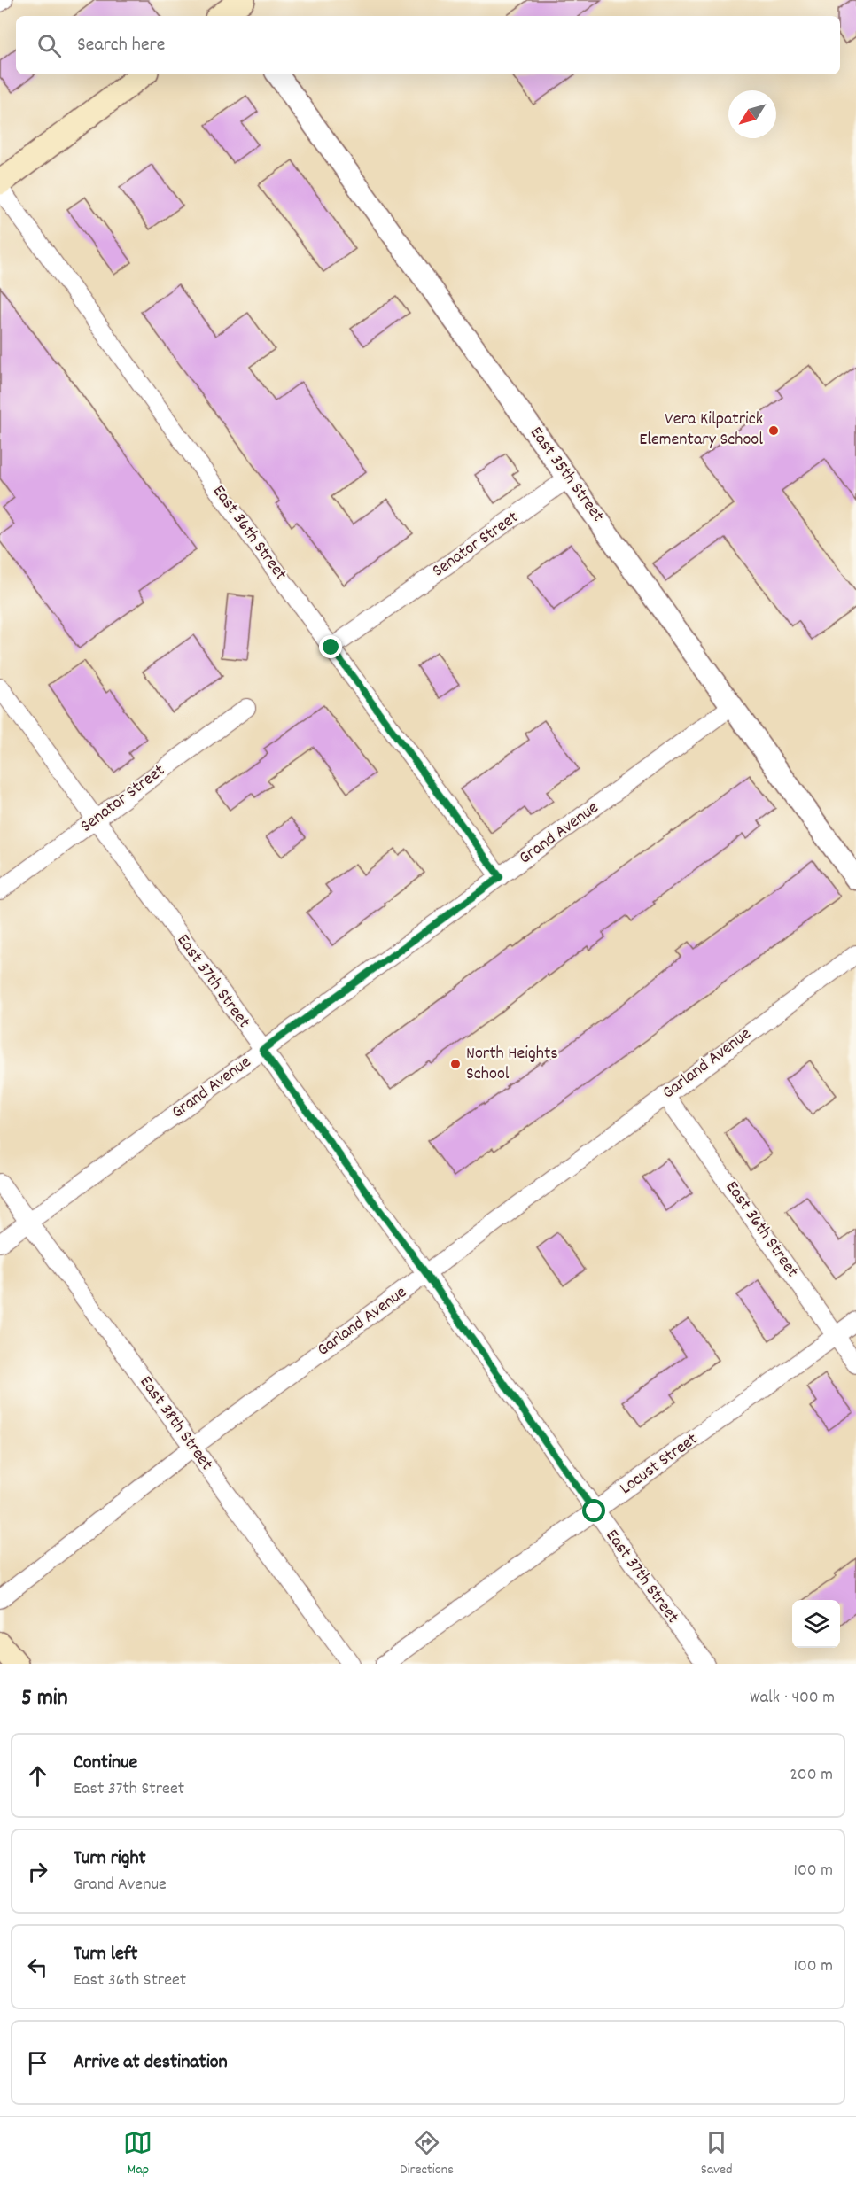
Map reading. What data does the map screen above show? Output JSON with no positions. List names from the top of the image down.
{
  "streets": {
    "street": [
      "East 35th Street",
      "East 36th Street",
      "Senator Street",
      "Grand Avenue",
      "East 37th Street",
      "Garland Avenue",
      "East 38th Street",
      "Locust Street"
    ]
  },
  "crossings": [
    ["East 35th Street", "Senator Street"],
    ["East 35th Street", "Grand Avenue"],
    ["East 36th Street", "Senator Street"],
    ["East 36th Street", "Grand Avenue"],
    ["East 36th Street", "Garland Avenue"],
    ["East 36th Street", "Locust Street"],
    ["Senator Street", "East 37th Street"],
    ["Grand Avenue", "East 37th Street"],
    ["Grand Avenue", "East 38th Street"],
    ["East 37th Street", "Garland Avenue"],
    ["East 37th Street", "Locust Street"],
    ["Garland Avenue", "East 38th Street"]
  ],
  "places": ["Vera Kilpatrick Elementary School", "North Heights School"],
  "north": "bottom left",
  "page": {
    "search": "Search here",
    "heading": ["5 min", "Walk · 400 m"],
    "list": [
      ["Continue", "East 37th Street", "200 m"],
      ["Turn right", "Grand Avenue", "100 m"],
      ["Turn left", "East 36th Street", "100 m"],
      "Arrive at destination"
    ],
    "nav": ["Map", "Directions", "Saved"]
  }
}
